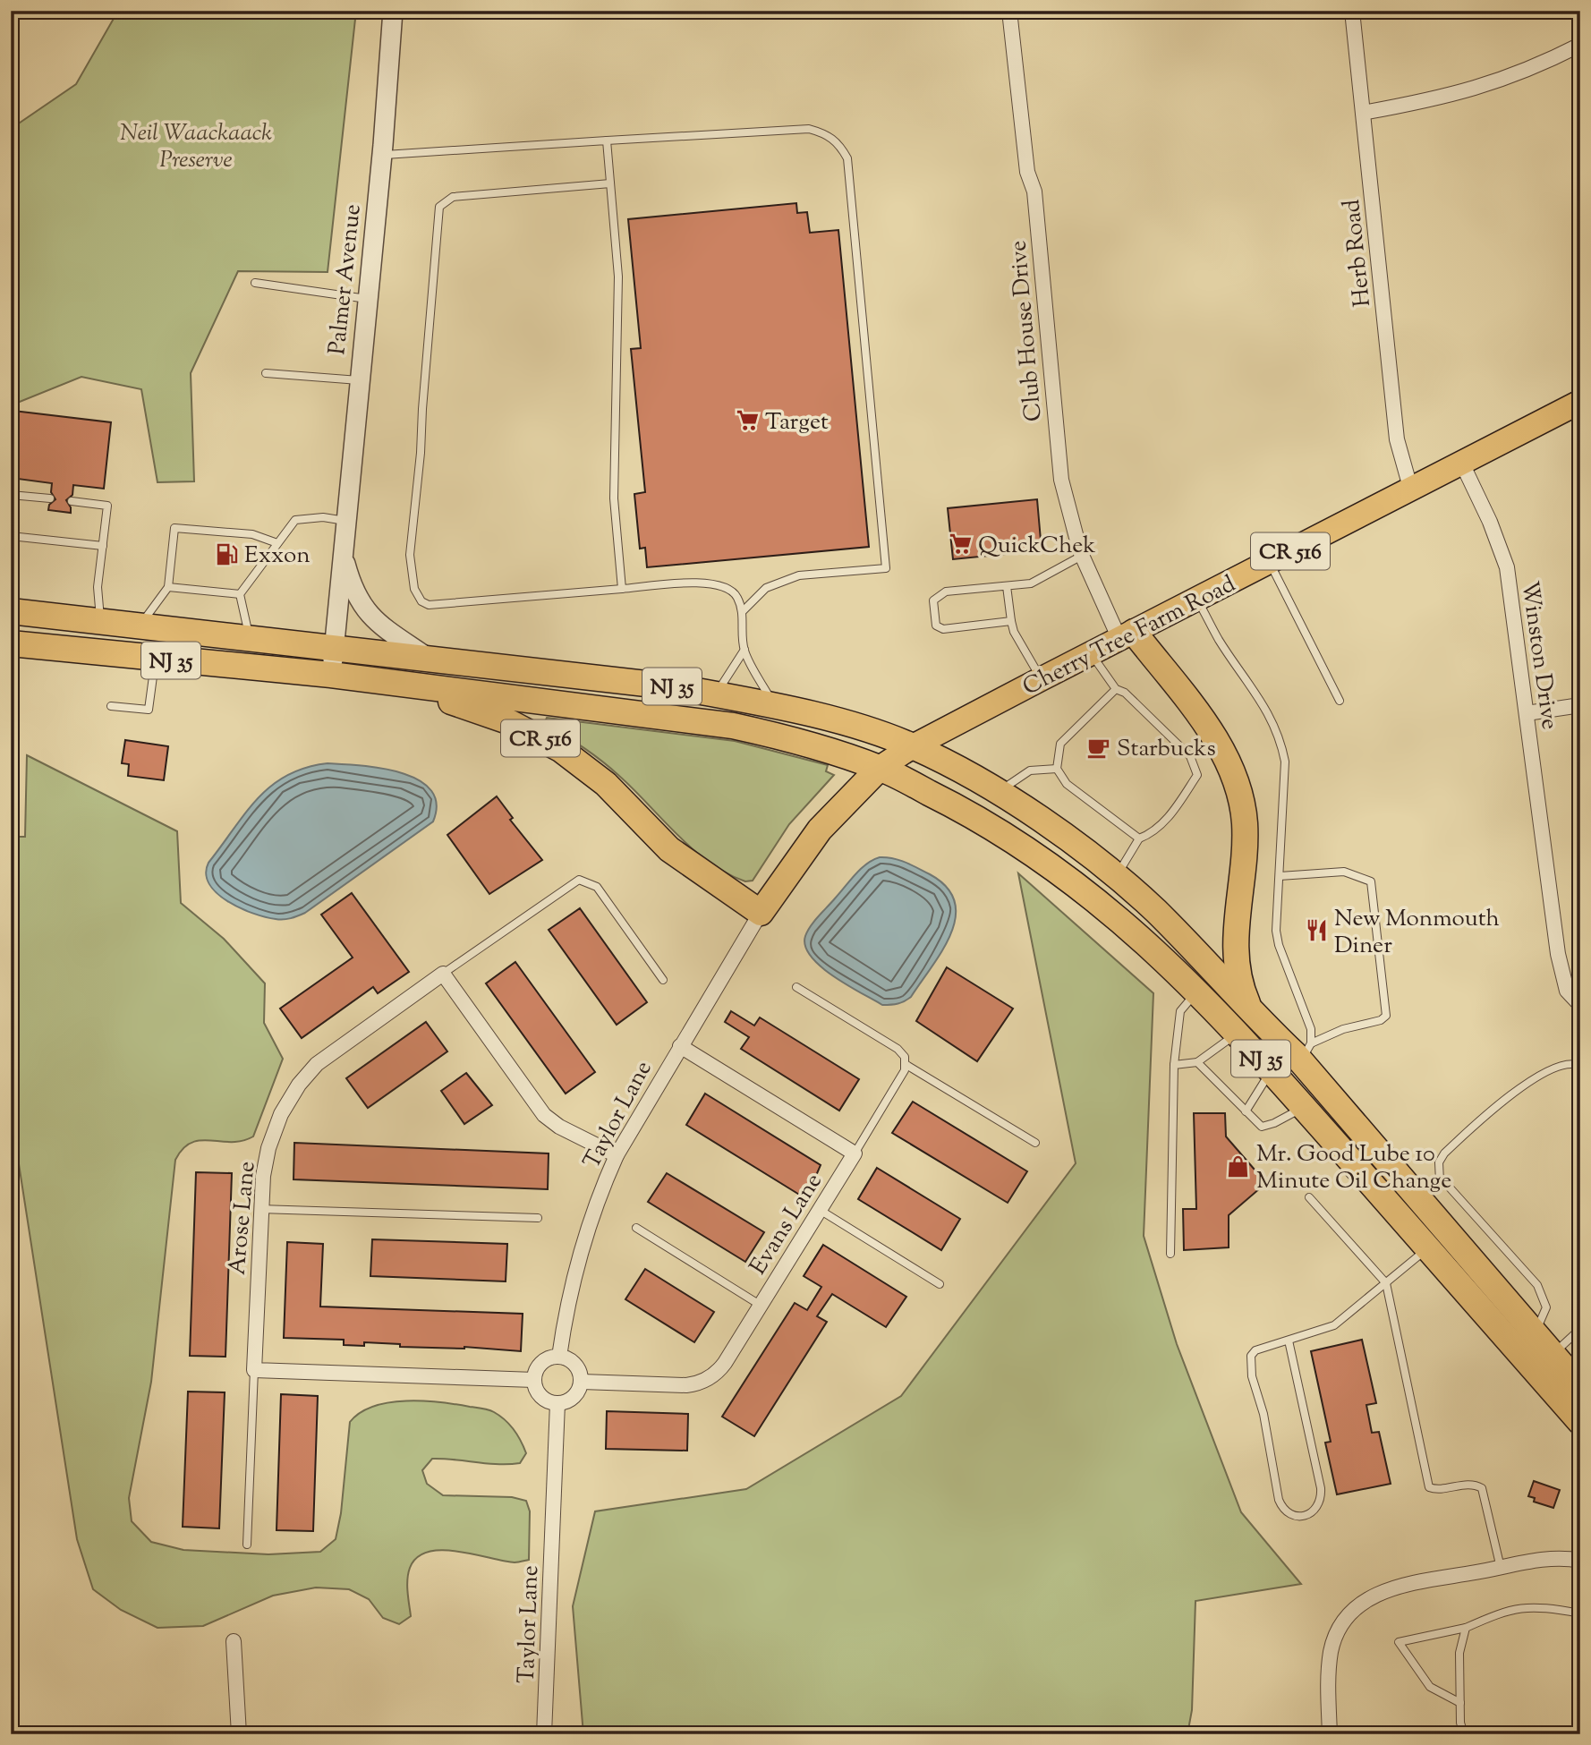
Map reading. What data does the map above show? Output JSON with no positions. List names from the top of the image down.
{
  "streets": {
    "highway": ["CR 516", "NJ 35"],
    "main road": ["Cherry Tree Farm Road"],
    "street": [
      "Herb Road",
      "Palmer Avenue",
      "Club House Drive",
      "Winston Drive",
      "Taylor Lane",
      "Arose Lane",
      "Evans Lane"
    ]
  },
  "crossings": [
    ["Herb Road", "Cherry Tree Farm Road"],
    ["Palmer Avenue", "NJ 35"],
    ["Club House Drive", "Cherry Tree Farm Road"],
    ["CR 516", "Cherry Tree Farm Road"],
    ["CR 516", "NJ 35"],
    ["CR 516", "Taylor Lane"],
    ["Cherry Tree Farm Road", "Winston Drive"],
    ["Cherry Tree Farm Road", "NJ 35"],
    ["Taylor Lane", "Evans Lane"]
  ],
  "parks": ["Neil Waackaack Preserve"],
  "places": {
    "supermarket": ["Target", "QuickChek"],
    "fuel station": ["Exxon"],
    "cafe": ["Starbucks"],
    "restaurant": ["New Monmouth Diner"],
    "shop": ["Mr. Good Lube 10 Minute Oil Change"]
  }
}
